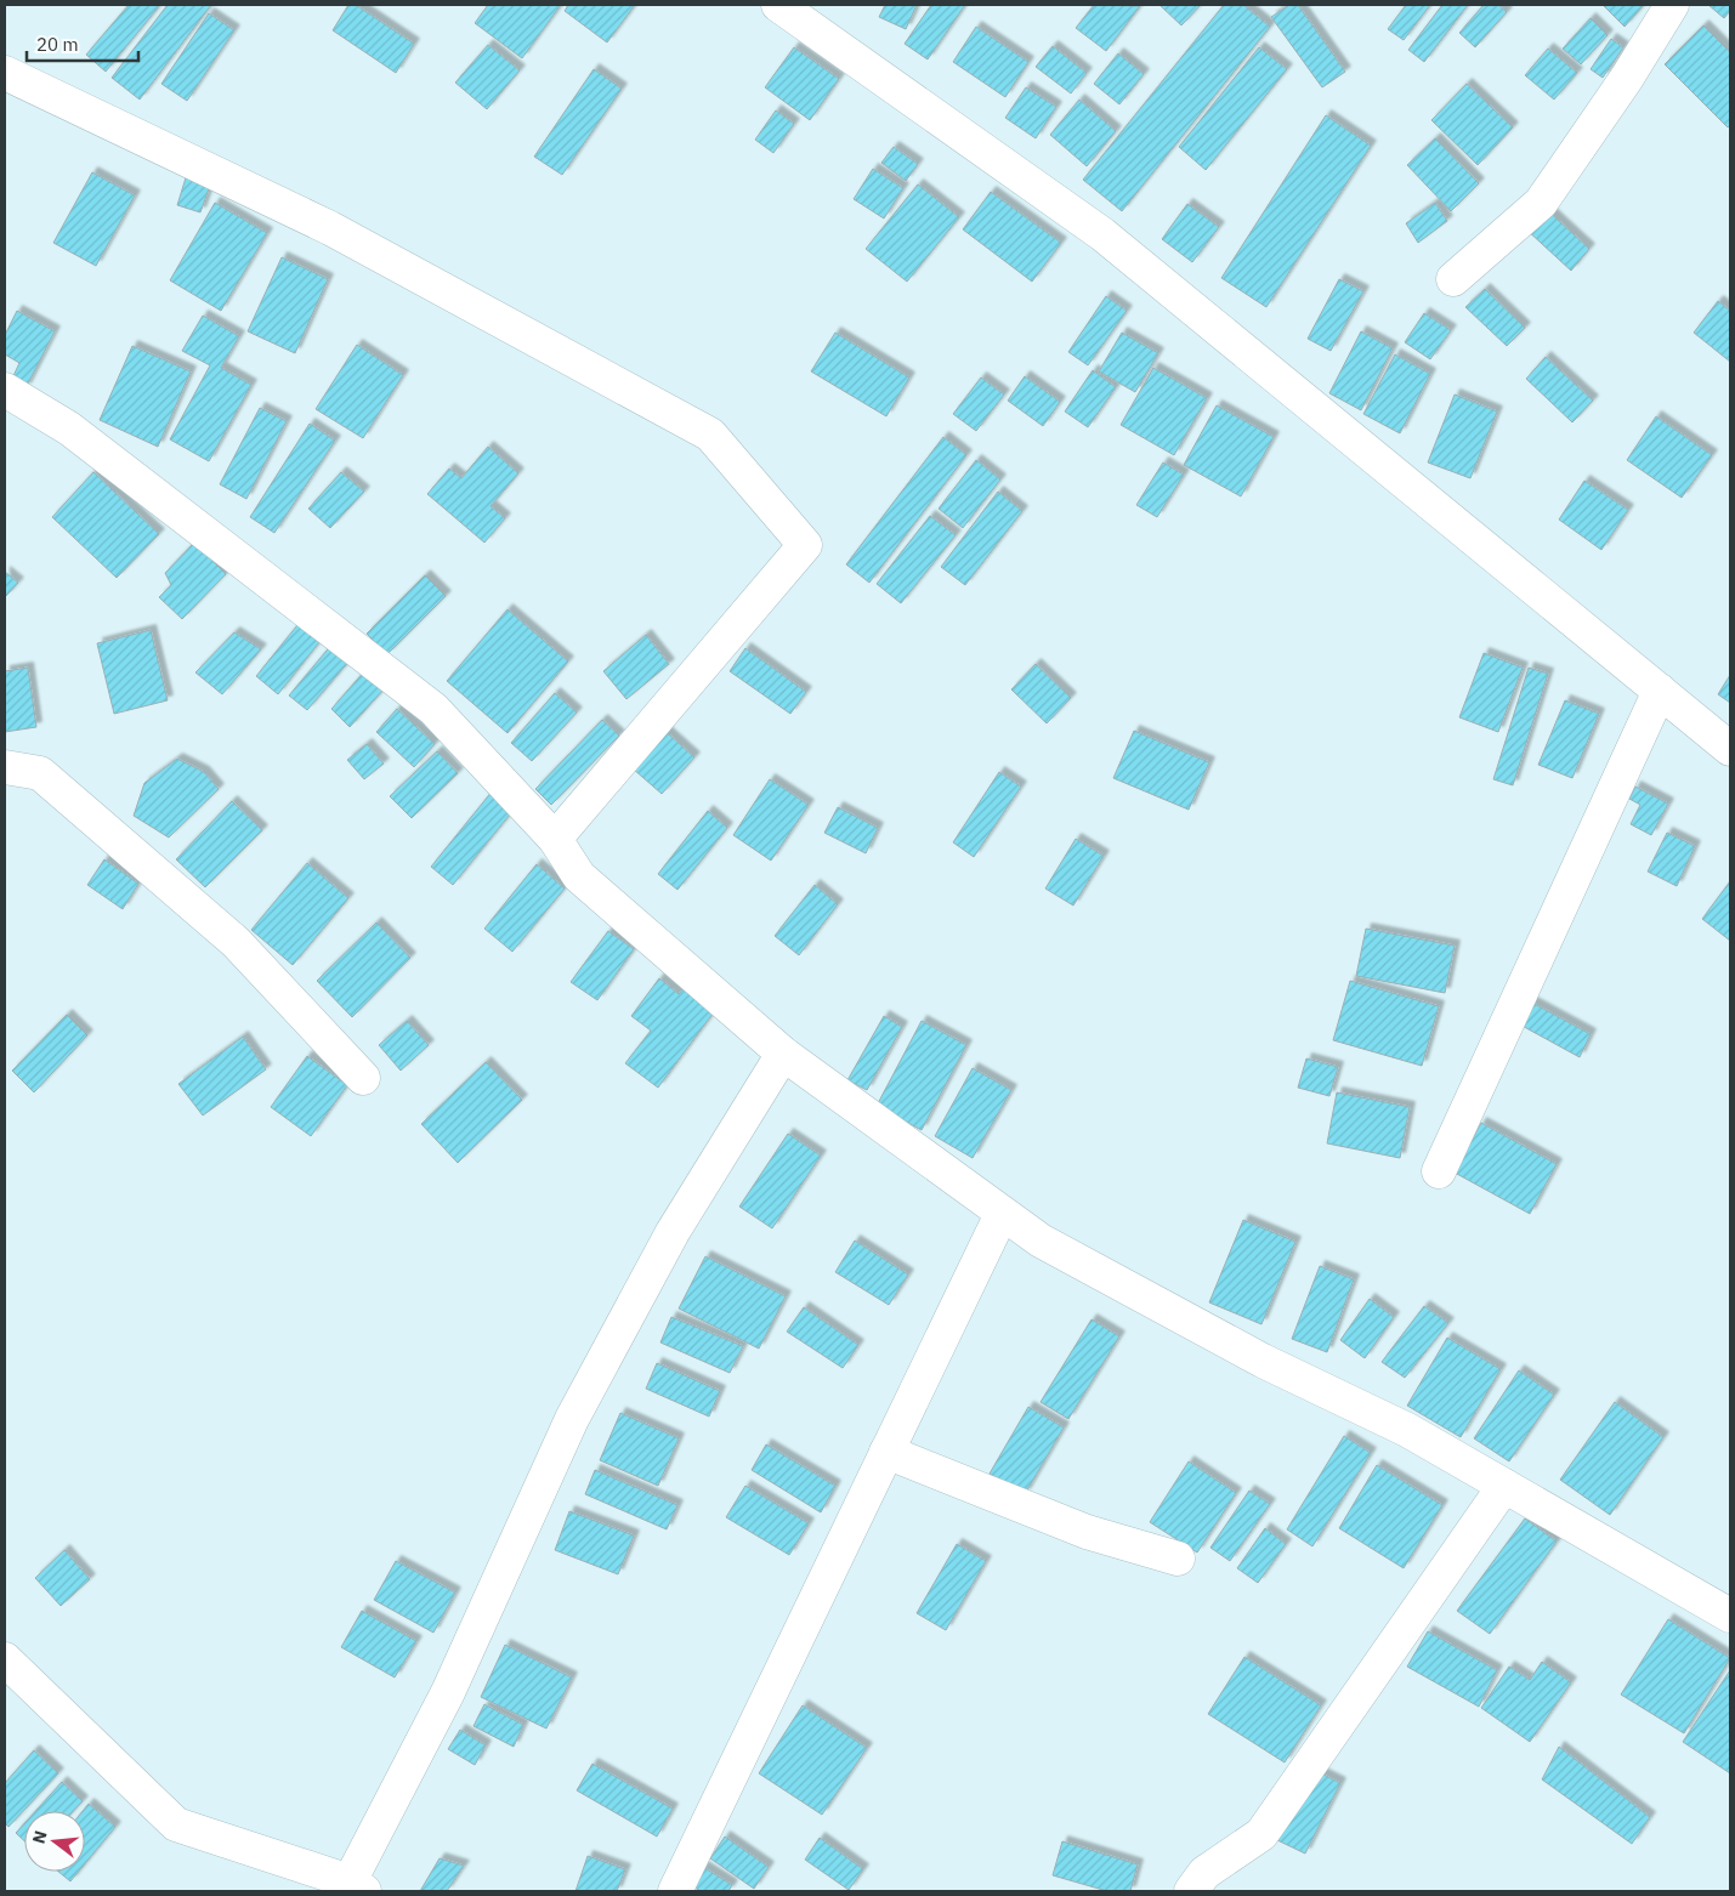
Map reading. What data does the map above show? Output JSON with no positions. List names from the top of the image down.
{
  "scale_bar": "20 m",
  "north": "left"
}
